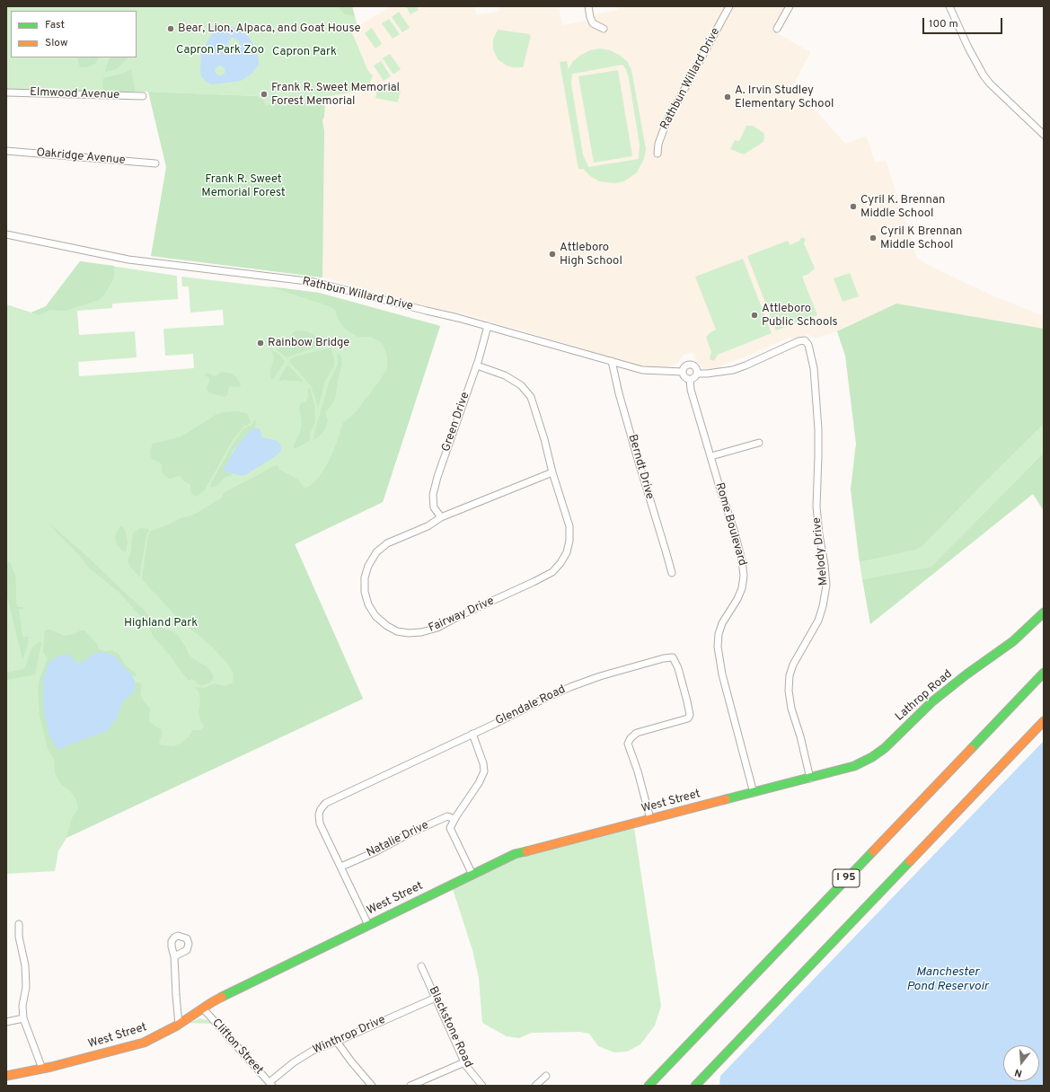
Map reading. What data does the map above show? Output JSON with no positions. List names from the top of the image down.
{
  "streets": {
    "main road": ["Lathrop Road", "West Street", "I 95"],
    "street": [
      "Rathbun Willard Drive",
      "Elmwood Avenue",
      "Oakridge Avenue",
      "Green Drive",
      "Berndt Drive",
      "Rome Boulevard",
      "Melody Drive",
      "Fairway Drive",
      "Glendale Road",
      "Natalie Drive",
      "Blackstone Road",
      "Winthrop Drive",
      "Clifton Street"
    ]
  },
  "crossings": [
    ["Rathbun Willard Drive", "Green Drive"],
    ["Rathbun Willard Drive", "Berndt Drive"],
    ["Rathbun Willard Drive", "Rome Boulevard"],
    ["Rathbun Willard Drive", "Melody Drive"],
    ["Green Drive", "Fairway Drive"],
    ["Rome Boulevard", "Melody Drive"],
    ["Rome Boulevard", "West Street"],
    ["Melody Drive", "Lathrop Road"],
    ["Melody Drive", "West Street"],
    ["Lathrop Road", "West Street"],
    ["Glendale Road", "West Street"],
    ["Glendale Road", "Natalie Drive"],
    ["West Street", "Clifton Street"],
    ["Blackstone Road", "Winthrop Drive"],
    ["Winthrop Drive", "Clifton Street"]
  ],
  "water": ["Manchester Pond Reservoir"],
  "parks": [
    "Capron Park Zoo",
    "Capron Park",
    "Frank R. Sweet Memorial Forest",
    "Highland Park"
  ],
  "places": [
    "Bear, Lion, Alpaca, and Goat House",
    "Frank R. Sweet Memorial Forest Memorial",
    "A. Irvin Studley Elementary School",
    "Cyril K. Brennan Middle School",
    "Cyril K Brennan Middle School",
    "Attleboro High School",
    "Attleboro Public Schools",
    "Rainbow Bridge"
  ],
  "legend": ["Fast", "Slow"],
  "scale_bar": "100 m",
  "north": "bottom"
}
